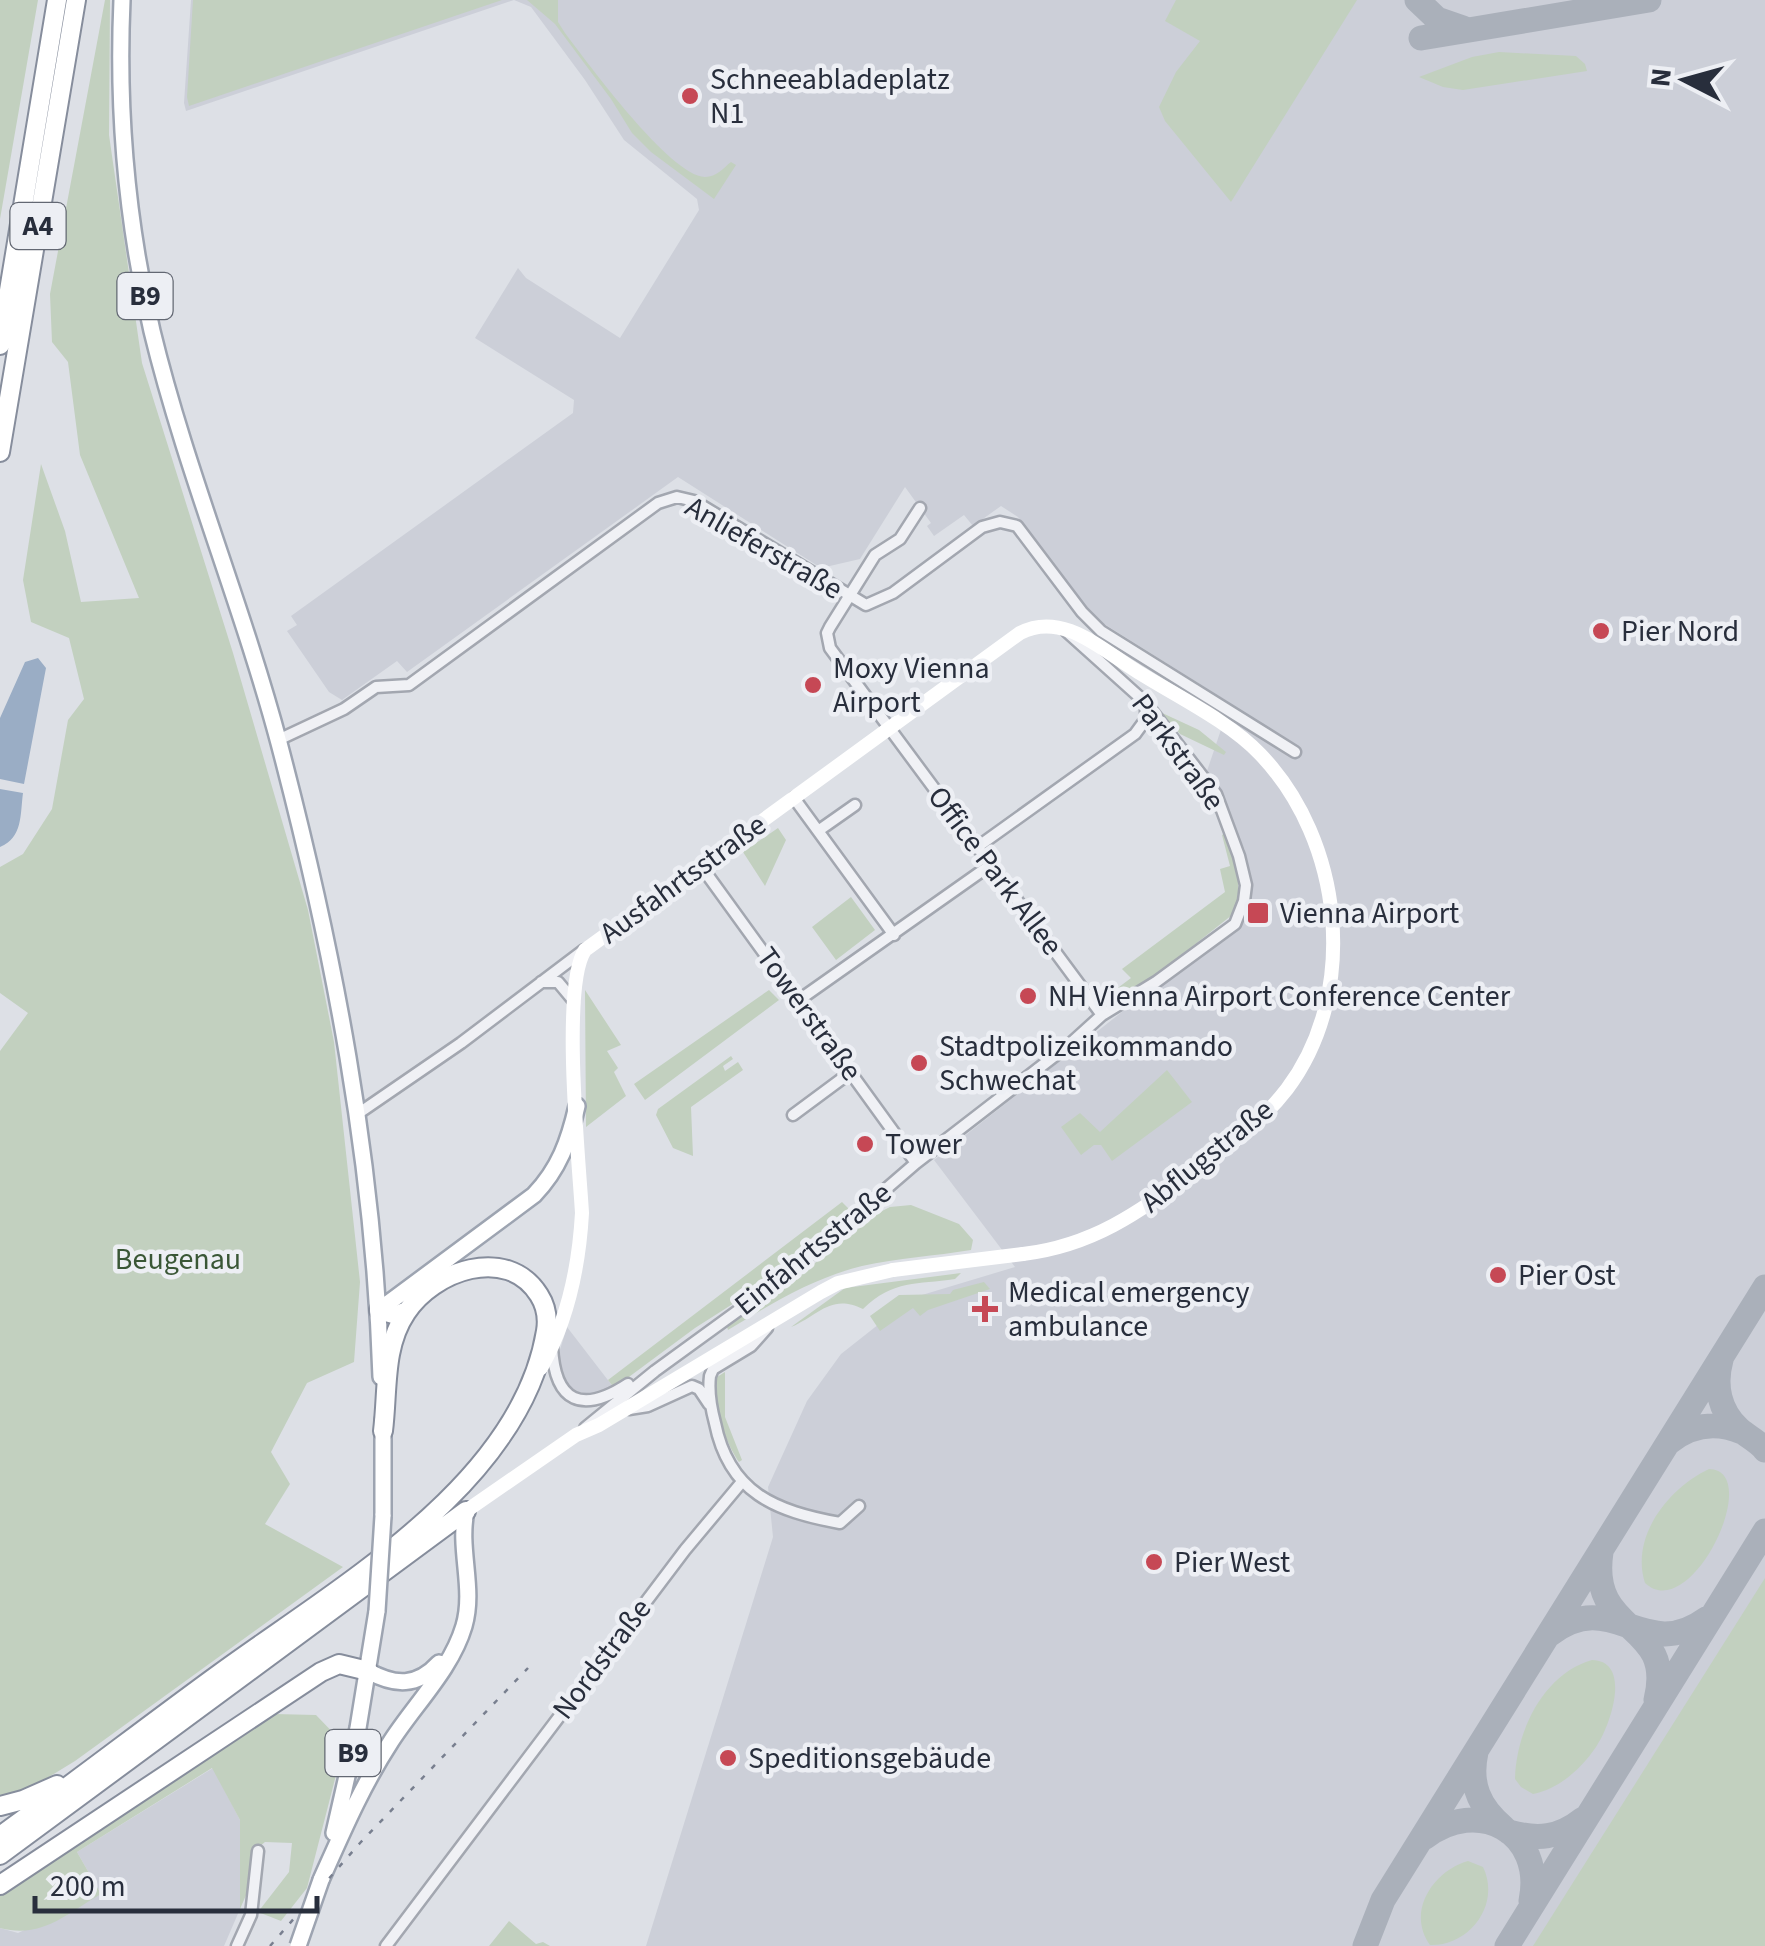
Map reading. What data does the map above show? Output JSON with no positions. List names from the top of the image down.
{
  "streets": {
    "highway": ["A4"],
    "main road": ["B9"],
    "street": [
      "Anlieferstraße",
      "Parkstraße",
      "Office Park Allee",
      "Ausfahrtsstraße",
      "Towerstraße",
      "Abflugstraße",
      "Einfahrtsstraße",
      "Nordstraße"
    ]
  },
  "crossings": [
    ["B9", "Anlieferstraße"],
    ["Anlieferstraße", "Office Park Allee"],
    ["Parkstraße", "Ausfahrtsstraße"],
    ["Parkstraße", "Abflugstraße"],
    ["Parkstraße", "Einfahrtsstraße"],
    ["Office Park Allee", "Ausfahrtsstraße"],
    ["Office Park Allee", "Einfahrtsstraße"],
    ["Ausfahrtsstraße", "Towerstraße"],
    ["Ausfahrtsstraße", "Abflugstraße"],
    ["Towerstraße", "Einfahrtsstraße"],
    ["Abflugstraße", "Einfahrtsstraße"]
  ],
  "parks": ["Beugenau"],
  "places": {
    "other": [
      "Schneeabladeplatz N1",
      "Pier Nord",
      "Moxy Vienna Airport",
      "NH Vienna Airport Conference Center",
      "Stadtpolizeikommando Schwechat",
      "Tower",
      "Pier Ost",
      "Pier West",
      "Speditionsgebäude"
    ],
    "transit": ["Vienna Airport"],
    "health": ["Medical emergency ambulance"]
  },
  "scale_bar": "200 m",
  "north": "left"
}
